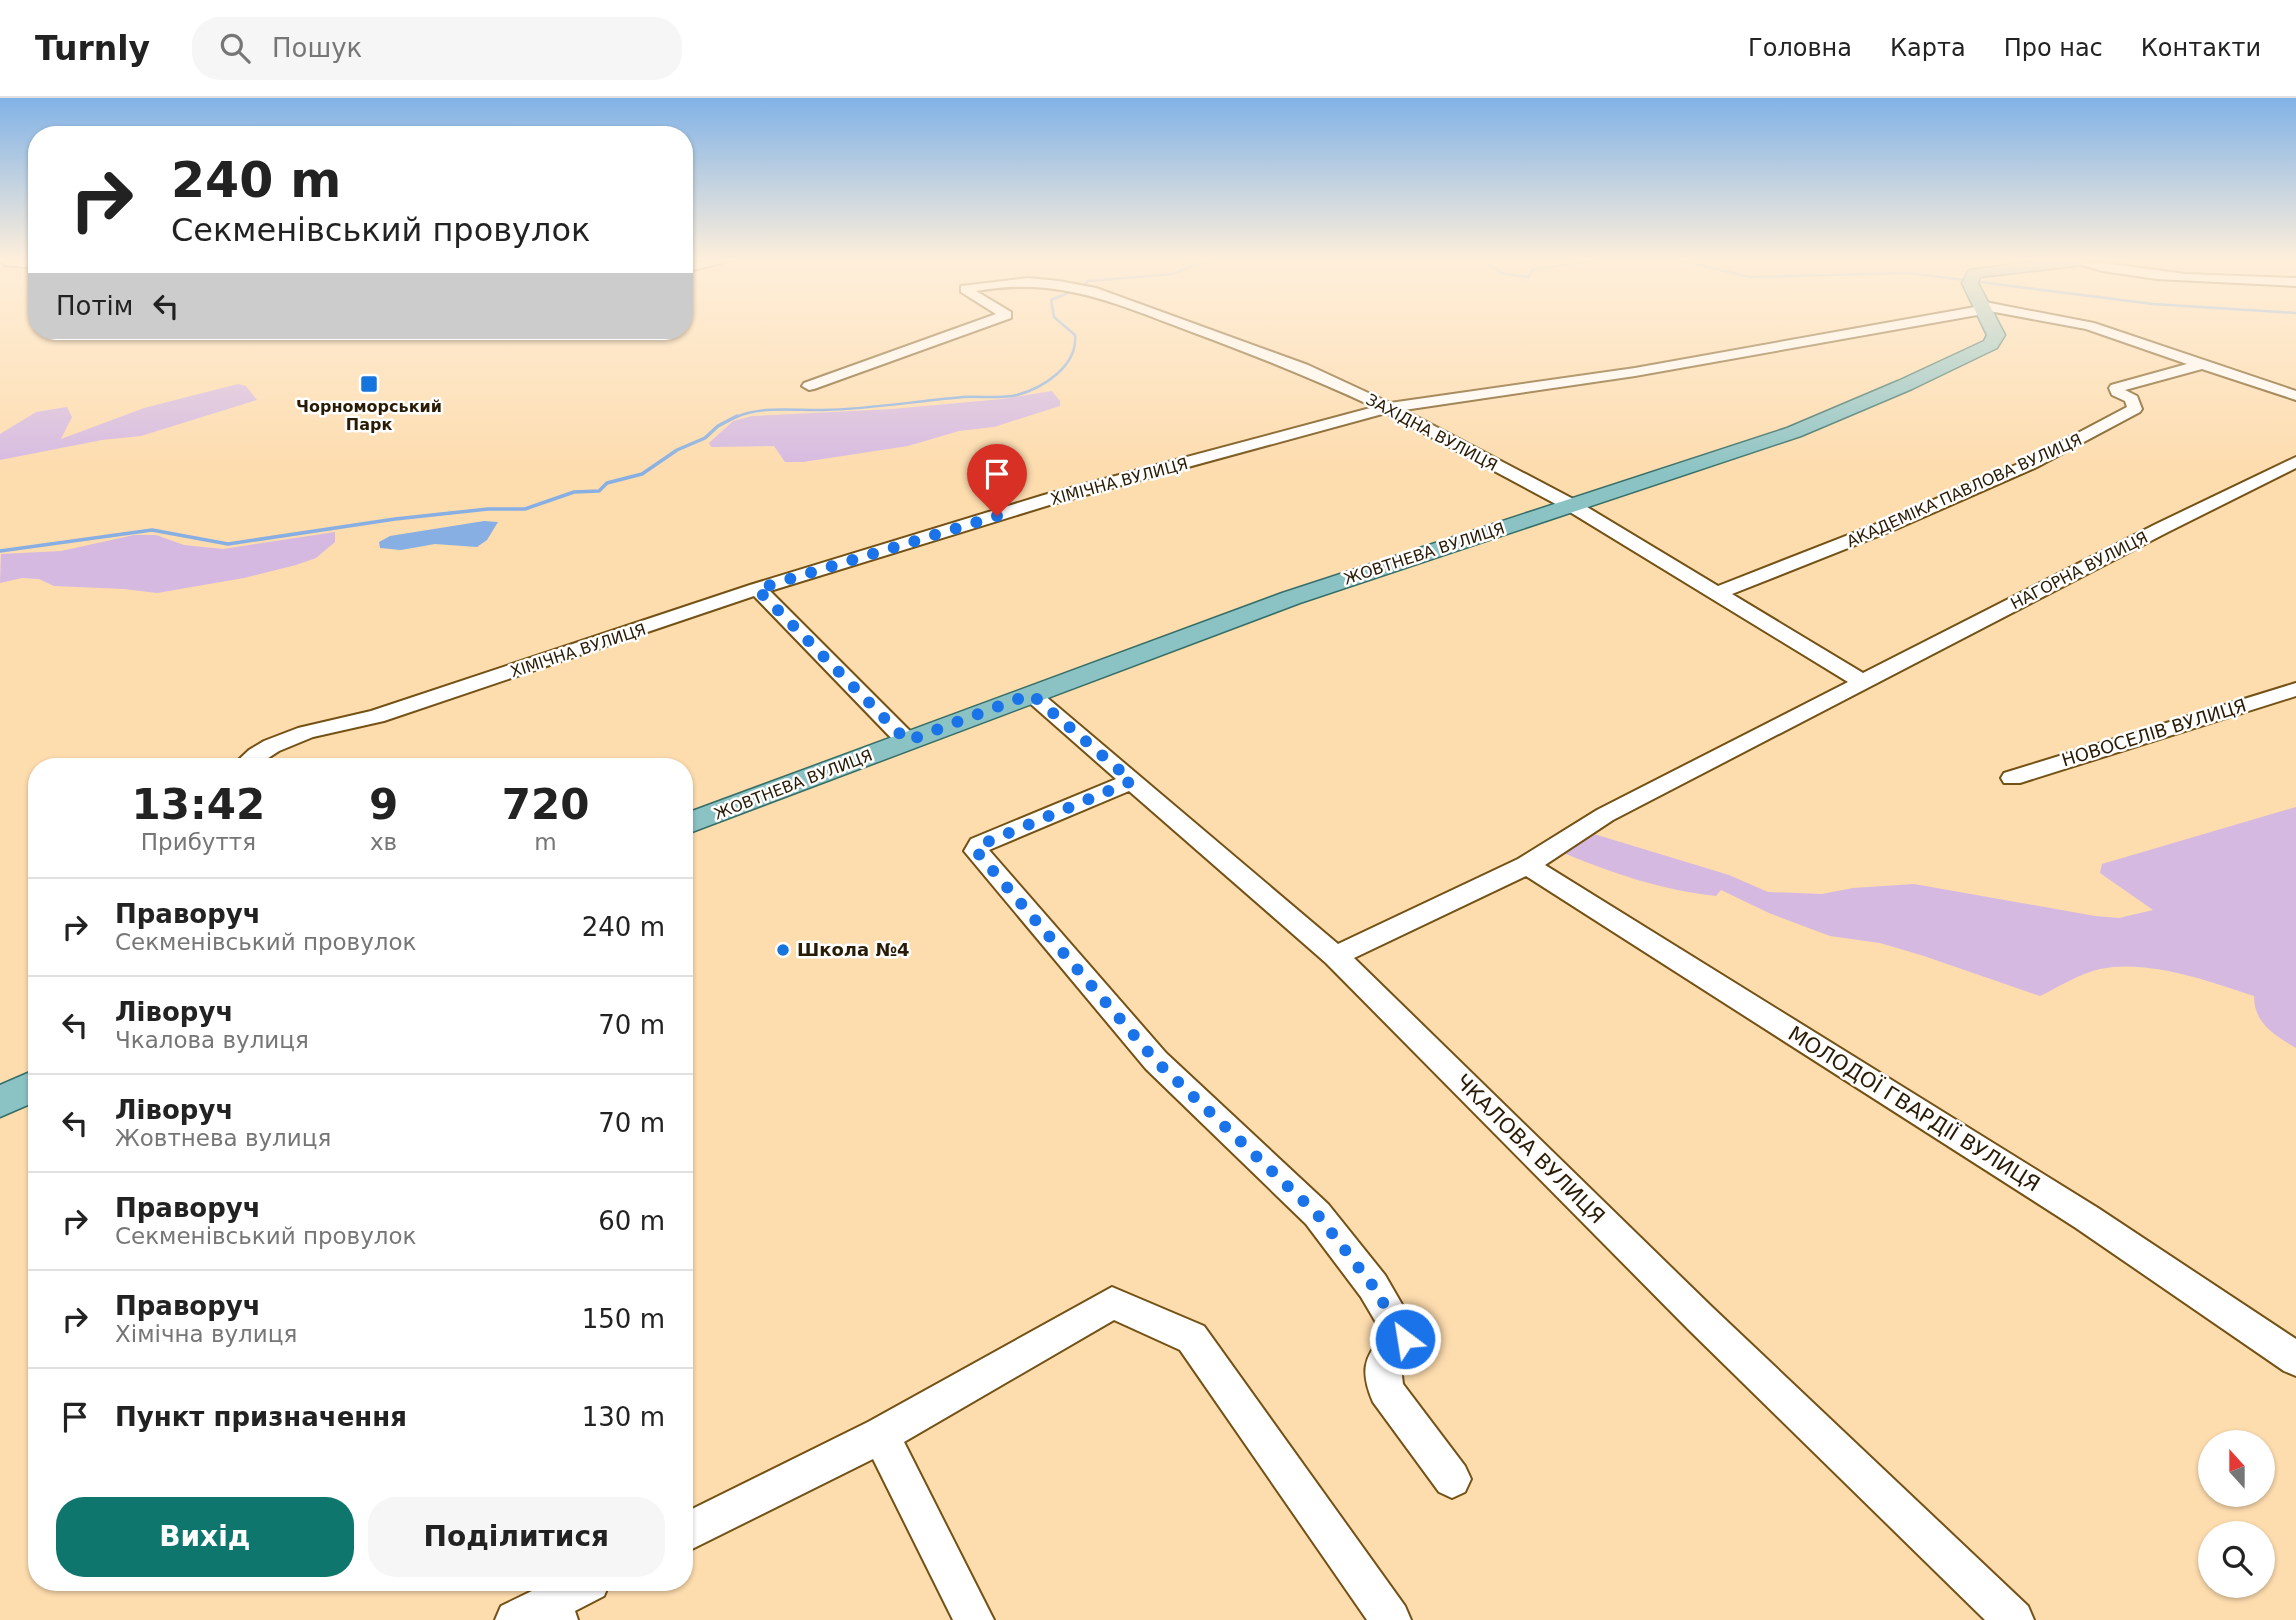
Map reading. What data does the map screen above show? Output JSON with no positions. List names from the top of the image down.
{
  "streets": {
    "main road": ["ЖОВТНЕВА ВУЛИЦЯ"],
    "street": [
      "ЗАХІДНА ВУЛИЦЯ",
      "ХІМІЧНА ВУЛИЦЯ",
      "АКАДЕМІКА ПАВЛОВА ВУЛИЦЯ",
      "НАГОРНА ВУЛИЦЯ",
      "НОВОСЕЛІВ ВУЛИЦЯ",
      "МОЛОДОЇ ГВАРДІЇ ВУЛИЦЯ",
      "ЧКАЛОВА ВУЛИЦЯ"
    ]
  },
  "crossings": [
    ["ЗАХІДНА ВУЛИЦЯ", "ХІМІЧНА ВУЛИЦЯ"],
    ["ЗАХІДНА ВУЛИЦЯ", "АКАДЕМІКА ПАВЛОВА ВУЛИЦЯ"],
    ["ЗАХІДНА ВУЛИЦЯ", "ЖОВТНЕВА ВУЛИЦЯ"],
    ["ЗАХІДНА ВУЛИЦЯ", "НАГОРНА ВУЛИЦЯ"],
    ["ЖОВТНЕВА ВУЛИЦЯ", "ЧКАЛОВА ВУЛИЦЯ"],
    ["НАГОРНА ВУЛИЦЯ", "МОЛОДОЇ ГВАРДІЇ ВУЛИЦЯ"],
    ["НАГОРНА ВУЛИЦЯ", "ЧКАЛОВА ВУЛИЦЯ"]
  ],
  "places": {
    "transit": ["Чорноморський Парк"],
    "other": ["Школа №4"]
  },
  "north": "top",
  "page": {
    "header": "Turnly",
    "search": "Пошук",
    "nav": [
      "Головна",
      "Карта",
      "Про нас",
      "Контакти"
    ],
    "turn": ["240 m", "Секменівський провулок"],
    "then": "Потім",
    "eta": [
      "13:42",
      "Прибуття",
      "9",
      "хв",
      "720",
      "m"
    ],
    "list": [
      {
        "name": "Праворуч",
        "note": "Секменівський провулок",
        "value": "240 m"
      },
      {
        "name": "Ліворуч",
        "note": "Чкалова вулиця",
        "value": "70 m"
      },
      {
        "name": "Ліворуч",
        "note": "Жовтнева вулиця",
        "value": "70 m"
      },
      {
        "name": "Праворуч",
        "note": "Секменівський провулок",
        "value": "60 m"
      },
      {
        "name": "Праворуч",
        "note": "Хімічна вулиця",
        "value": "150 m"
      },
      {
        "name": "Пункт призначення",
        "value": "130 m"
      }
    ],
    "buttons": ["Вихід", "Поділитися"]
  }
}
